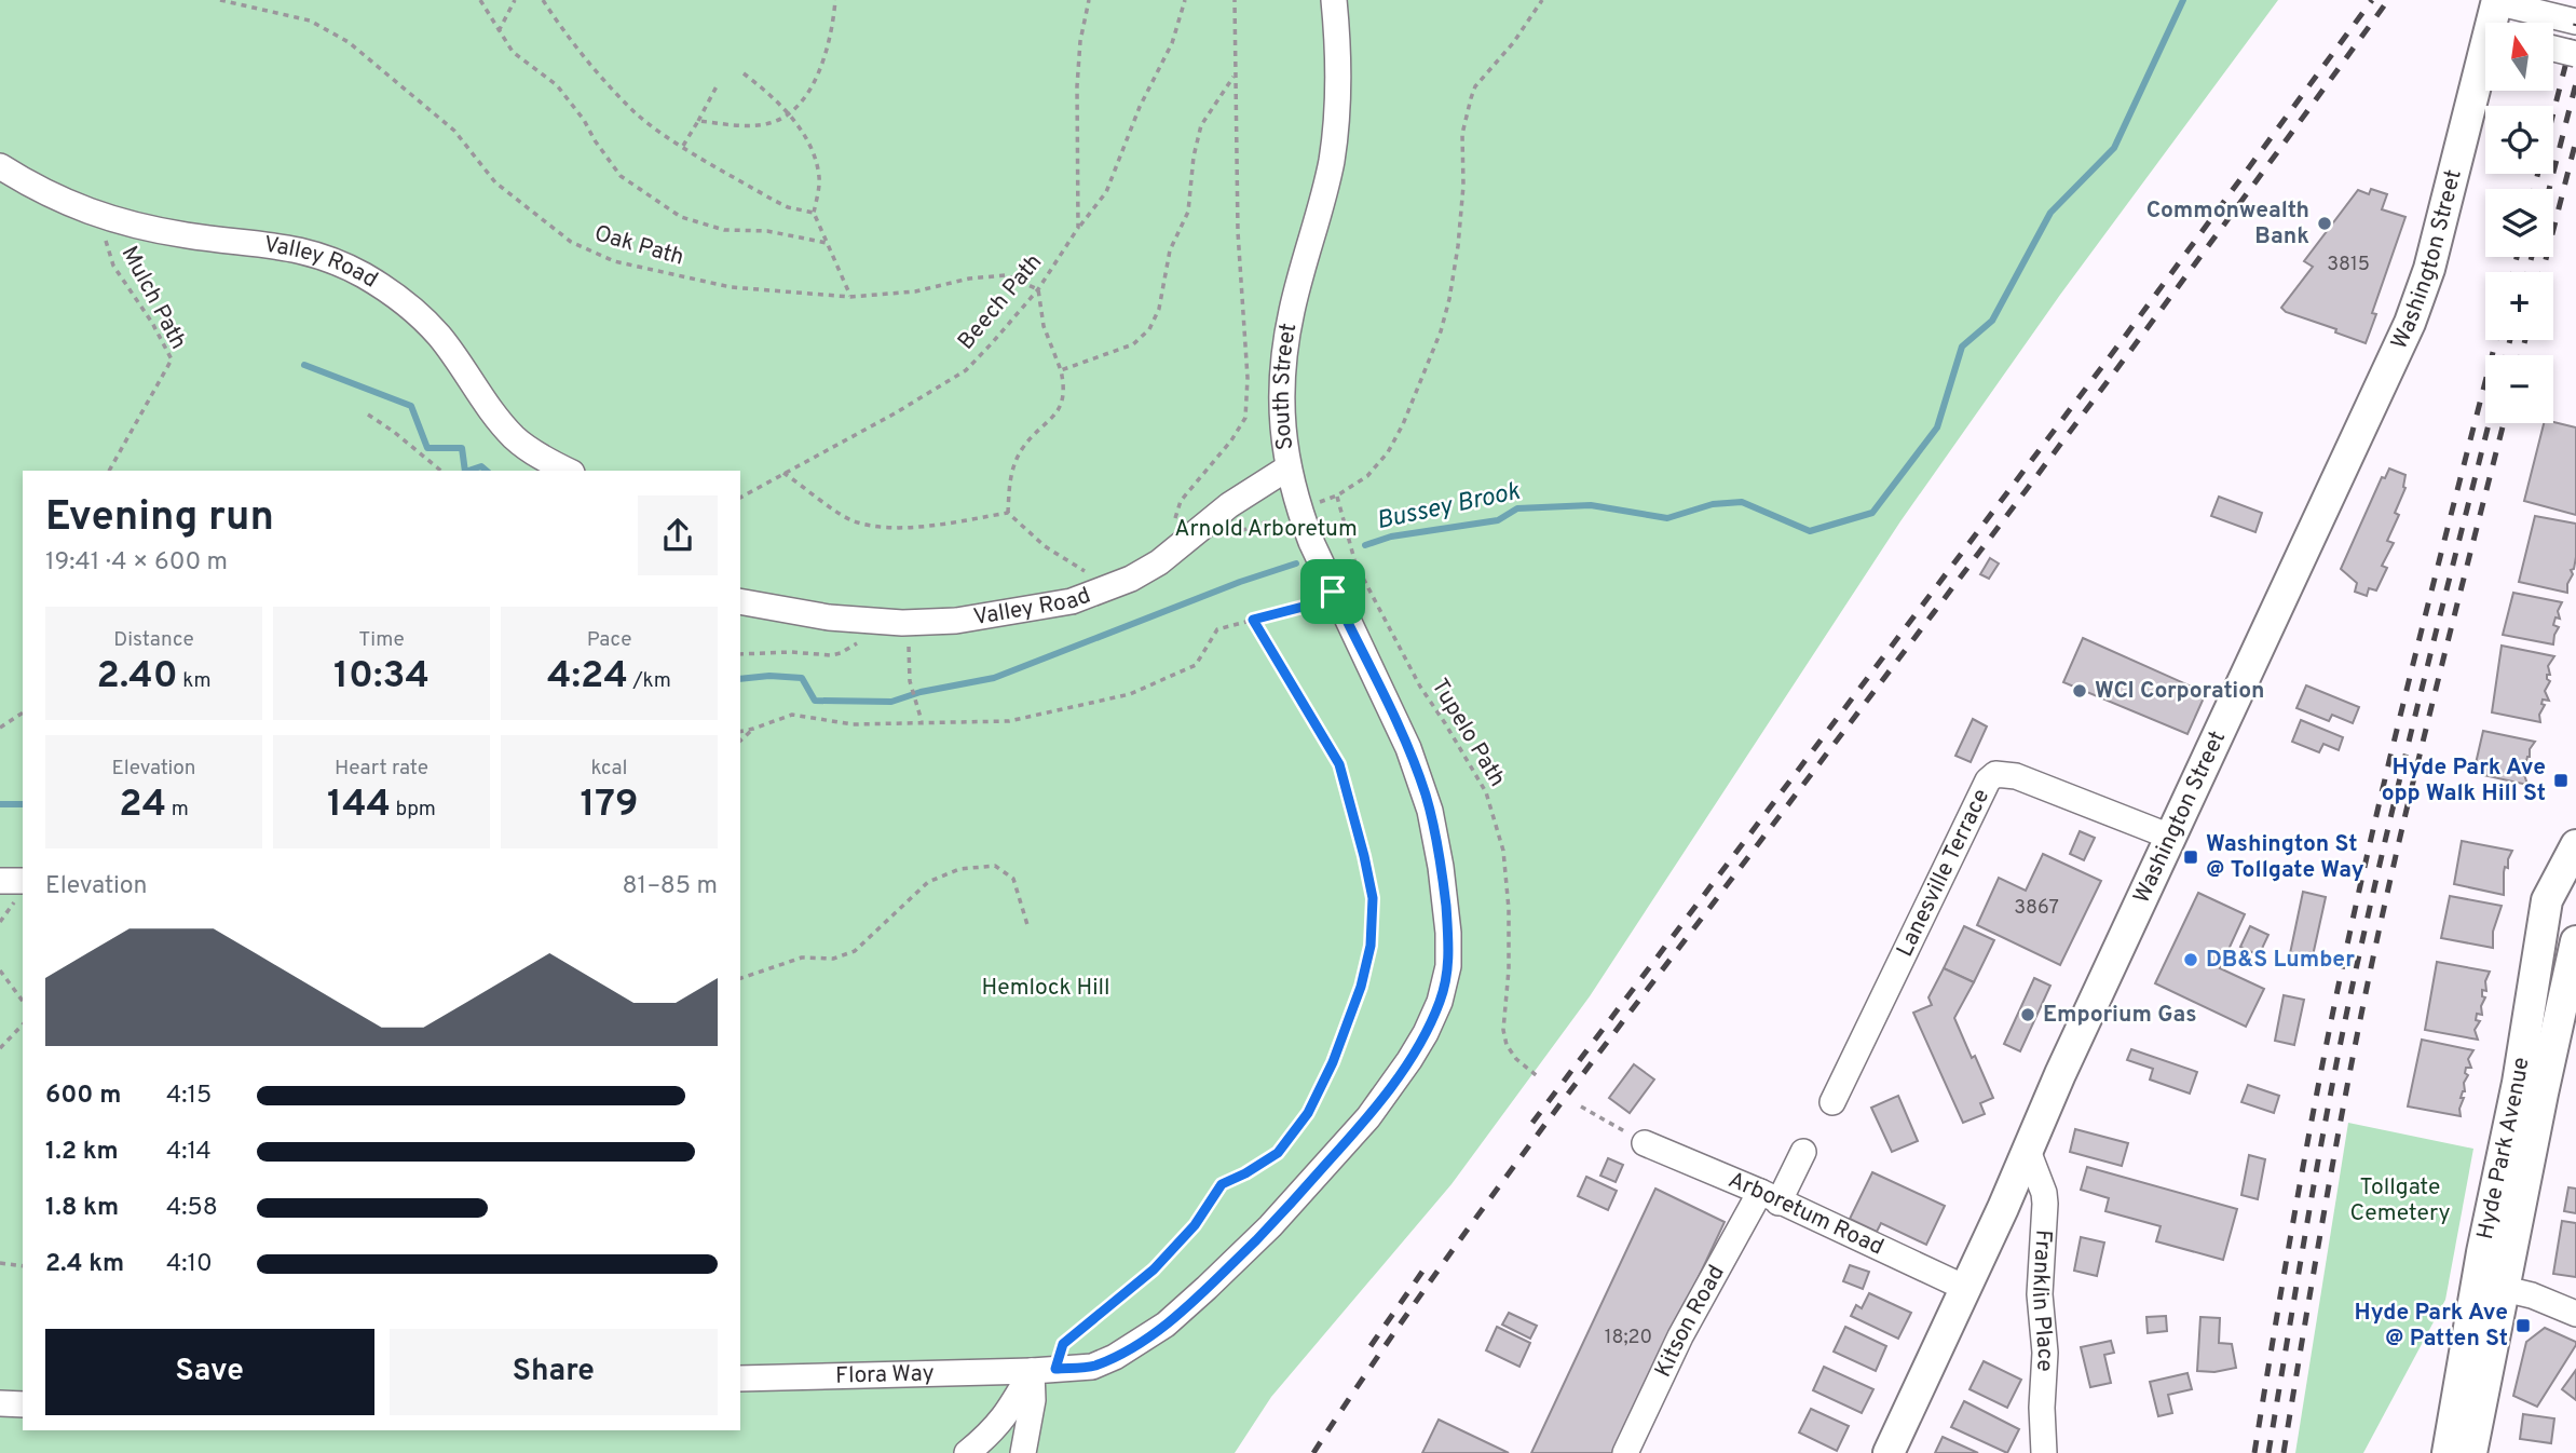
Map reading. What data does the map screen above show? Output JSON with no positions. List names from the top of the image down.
{
  "streets": {
    "main road": ["Washington Street", "Hyde Park Avenue"],
    "street": [
      "Valley Road",
      "South Street",
      "Lanesville Terrace",
      "Arboretum Road",
      "Franklin Place",
      "Kitson Road",
      "Flora Way"
    ],
    "path": [
      "Oak Path",
      "Mulch Path",
      "Beech Path",
      "Tupelo Path"
    ]
  },
  "crossings": [
    ["Oak Path", "Beech Path"],
    ["Washington Street", "Lanesville Terrace"],
    ["Washington Street", "Arboretum Road"],
    ["Washington Street", "Franklin Place"],
    ["Valley Road", "Mulch Path"],
    ["Valley Road", "South Street"],
    ["South Street", "Flora Way"],
    ["Arboretum Road", "Kitson Road"]
  ],
  "water": ["Bussey Brook"],
  "parks": ["Arnold Arboretum", "Hemlock Hill", "Tollgate Cemetery"],
  "places": {
    "other": [
      "Commonwealth Bank",
      "WCI Corporation",
      "DB&S Lumber",
      "Emporium Gas"
    ],
    "transit": ["Hyde Park Ave opp Walk Hill St", "Washington St @ Tollgate Way", "Hyde Park Ave @ Patten St"]
  },
  "house_numbers": ["3815", "3867", "18;20"],
  "north": "top",
  "page": {
    "map_buttons": ["+", "−"],
    "heading": ["Evening run", "19:41 · 4 × 600 m"],
    "stats": [
      ["Distance", "2.40 km"],
      ["Time", "10:34"],
      ["Pace", "4:24 /km"],
      ["Elevation", "24 m"],
      ["Heart rate", "144 bpm"],
      ["kcal", "179"]
    ],
    "chart": ["Elevation", "81–85 m"],
    "list": [
      {
        "name": "600 m",
        "note": "4:15"
      },
      {
        "name": "1.2 km",
        "note": "4:14"
      },
      {
        "name": "1.8 km",
        "note": "4:58"
      },
      {
        "name": "2.4 km",
        "note": "4:10"
      }
    ],
    "buttons": ["Save", "Share"]
  }
}
